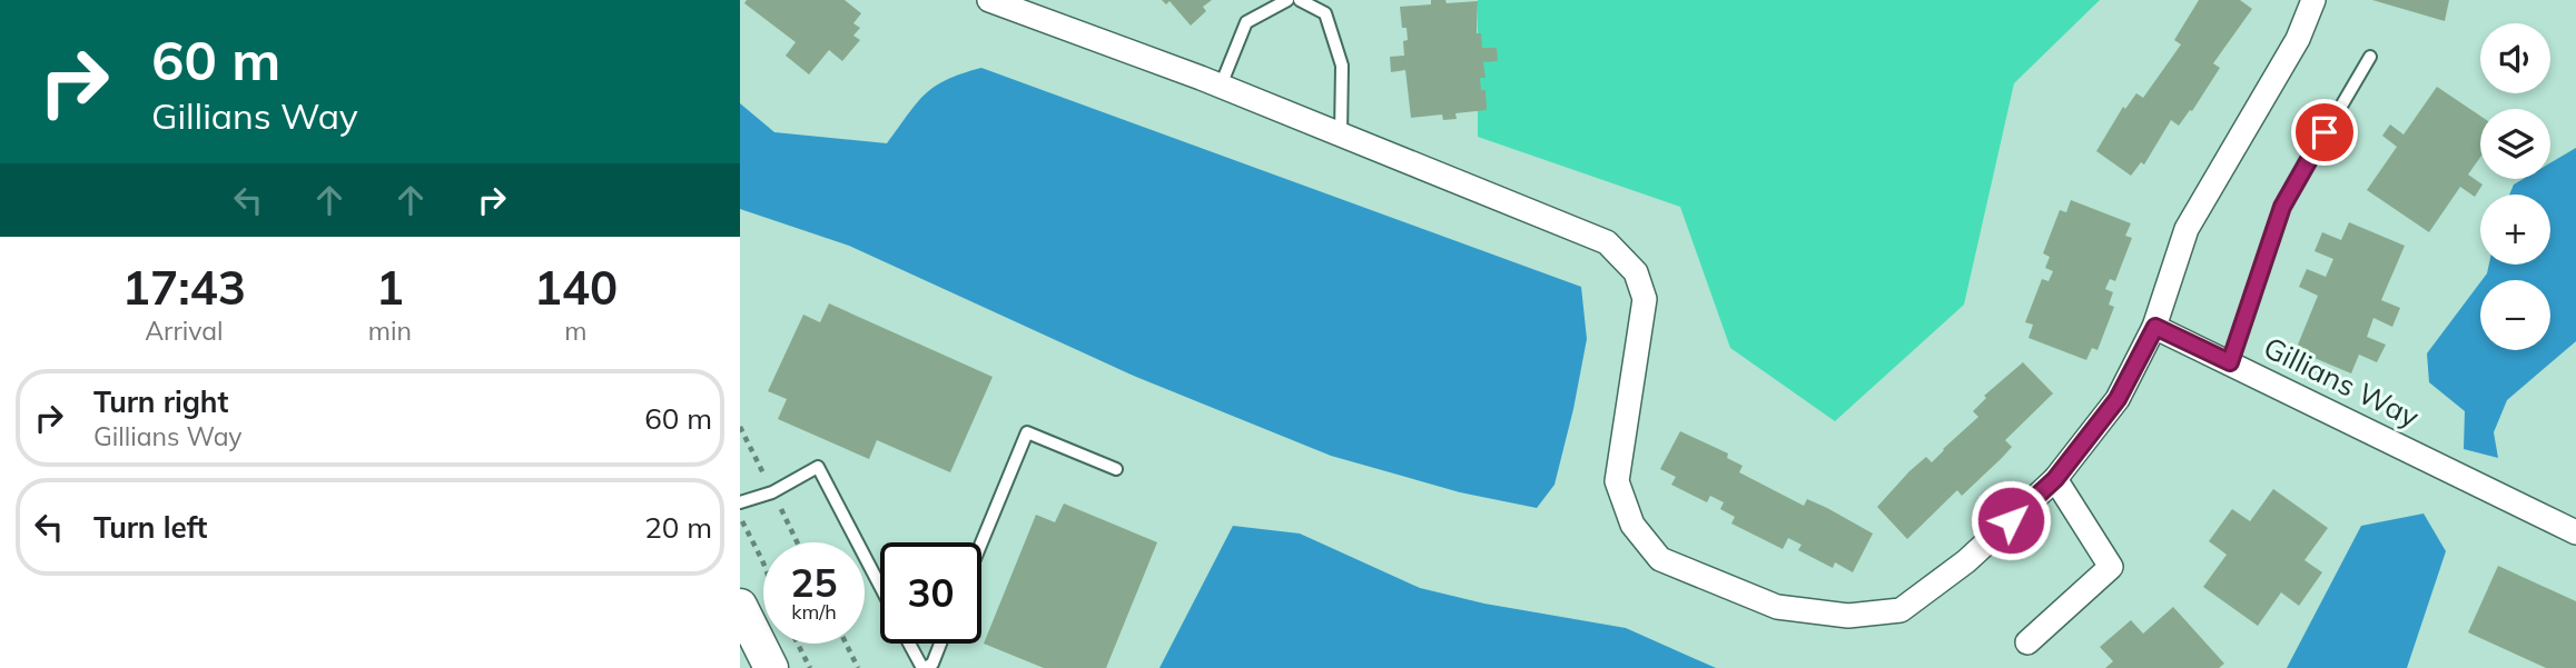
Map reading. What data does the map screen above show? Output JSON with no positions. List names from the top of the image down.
{
  "streets": {
    "street": ["Gillians Way"]
  },
  "page": {
    "turn": ["60 m", "Gillians Way"],
    "map_buttons": ["+", "−"],
    "eta": [
      "17:43",
      "Arrival",
      "1",
      "min",
      "140",
      "m"
    ],
    "list": [
      {
        "name": "Turn right",
        "note": "Gillians Way",
        "value": "60 m"
      },
      {
        "name": "Turn left",
        "value": "20 m"
      }
    ],
    "speed": "25 km/h",
    "limit": "30"
  }
}
